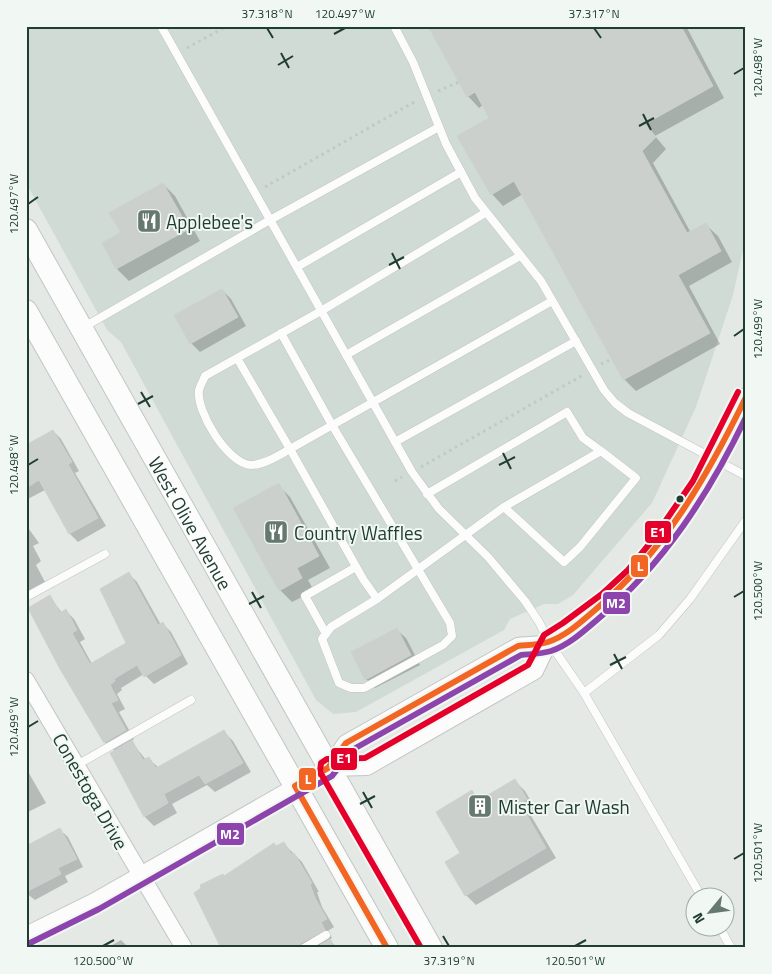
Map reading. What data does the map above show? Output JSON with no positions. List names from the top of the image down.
{
  "streets": {
    "main road": ["West Olive Avenue"],
    "street": ["Conestoga Drive"]
  },
  "places": {
    "restaurant": ["Applebee's", "Country Waffles"],
    "building": ["Mister Car Wash"]
  },
  "lines": ["transit line E1", "transit line L", "transit line M2"],
  "north": "bottom left",
  "coordinates": [
    "37.318°N",
    "120.497°W",
    "37.317°N",
    "120.498°W",
    "120.499°W",
    "120.500°W",
    "120.501°W",
    "37.319°N"
  ]
}
